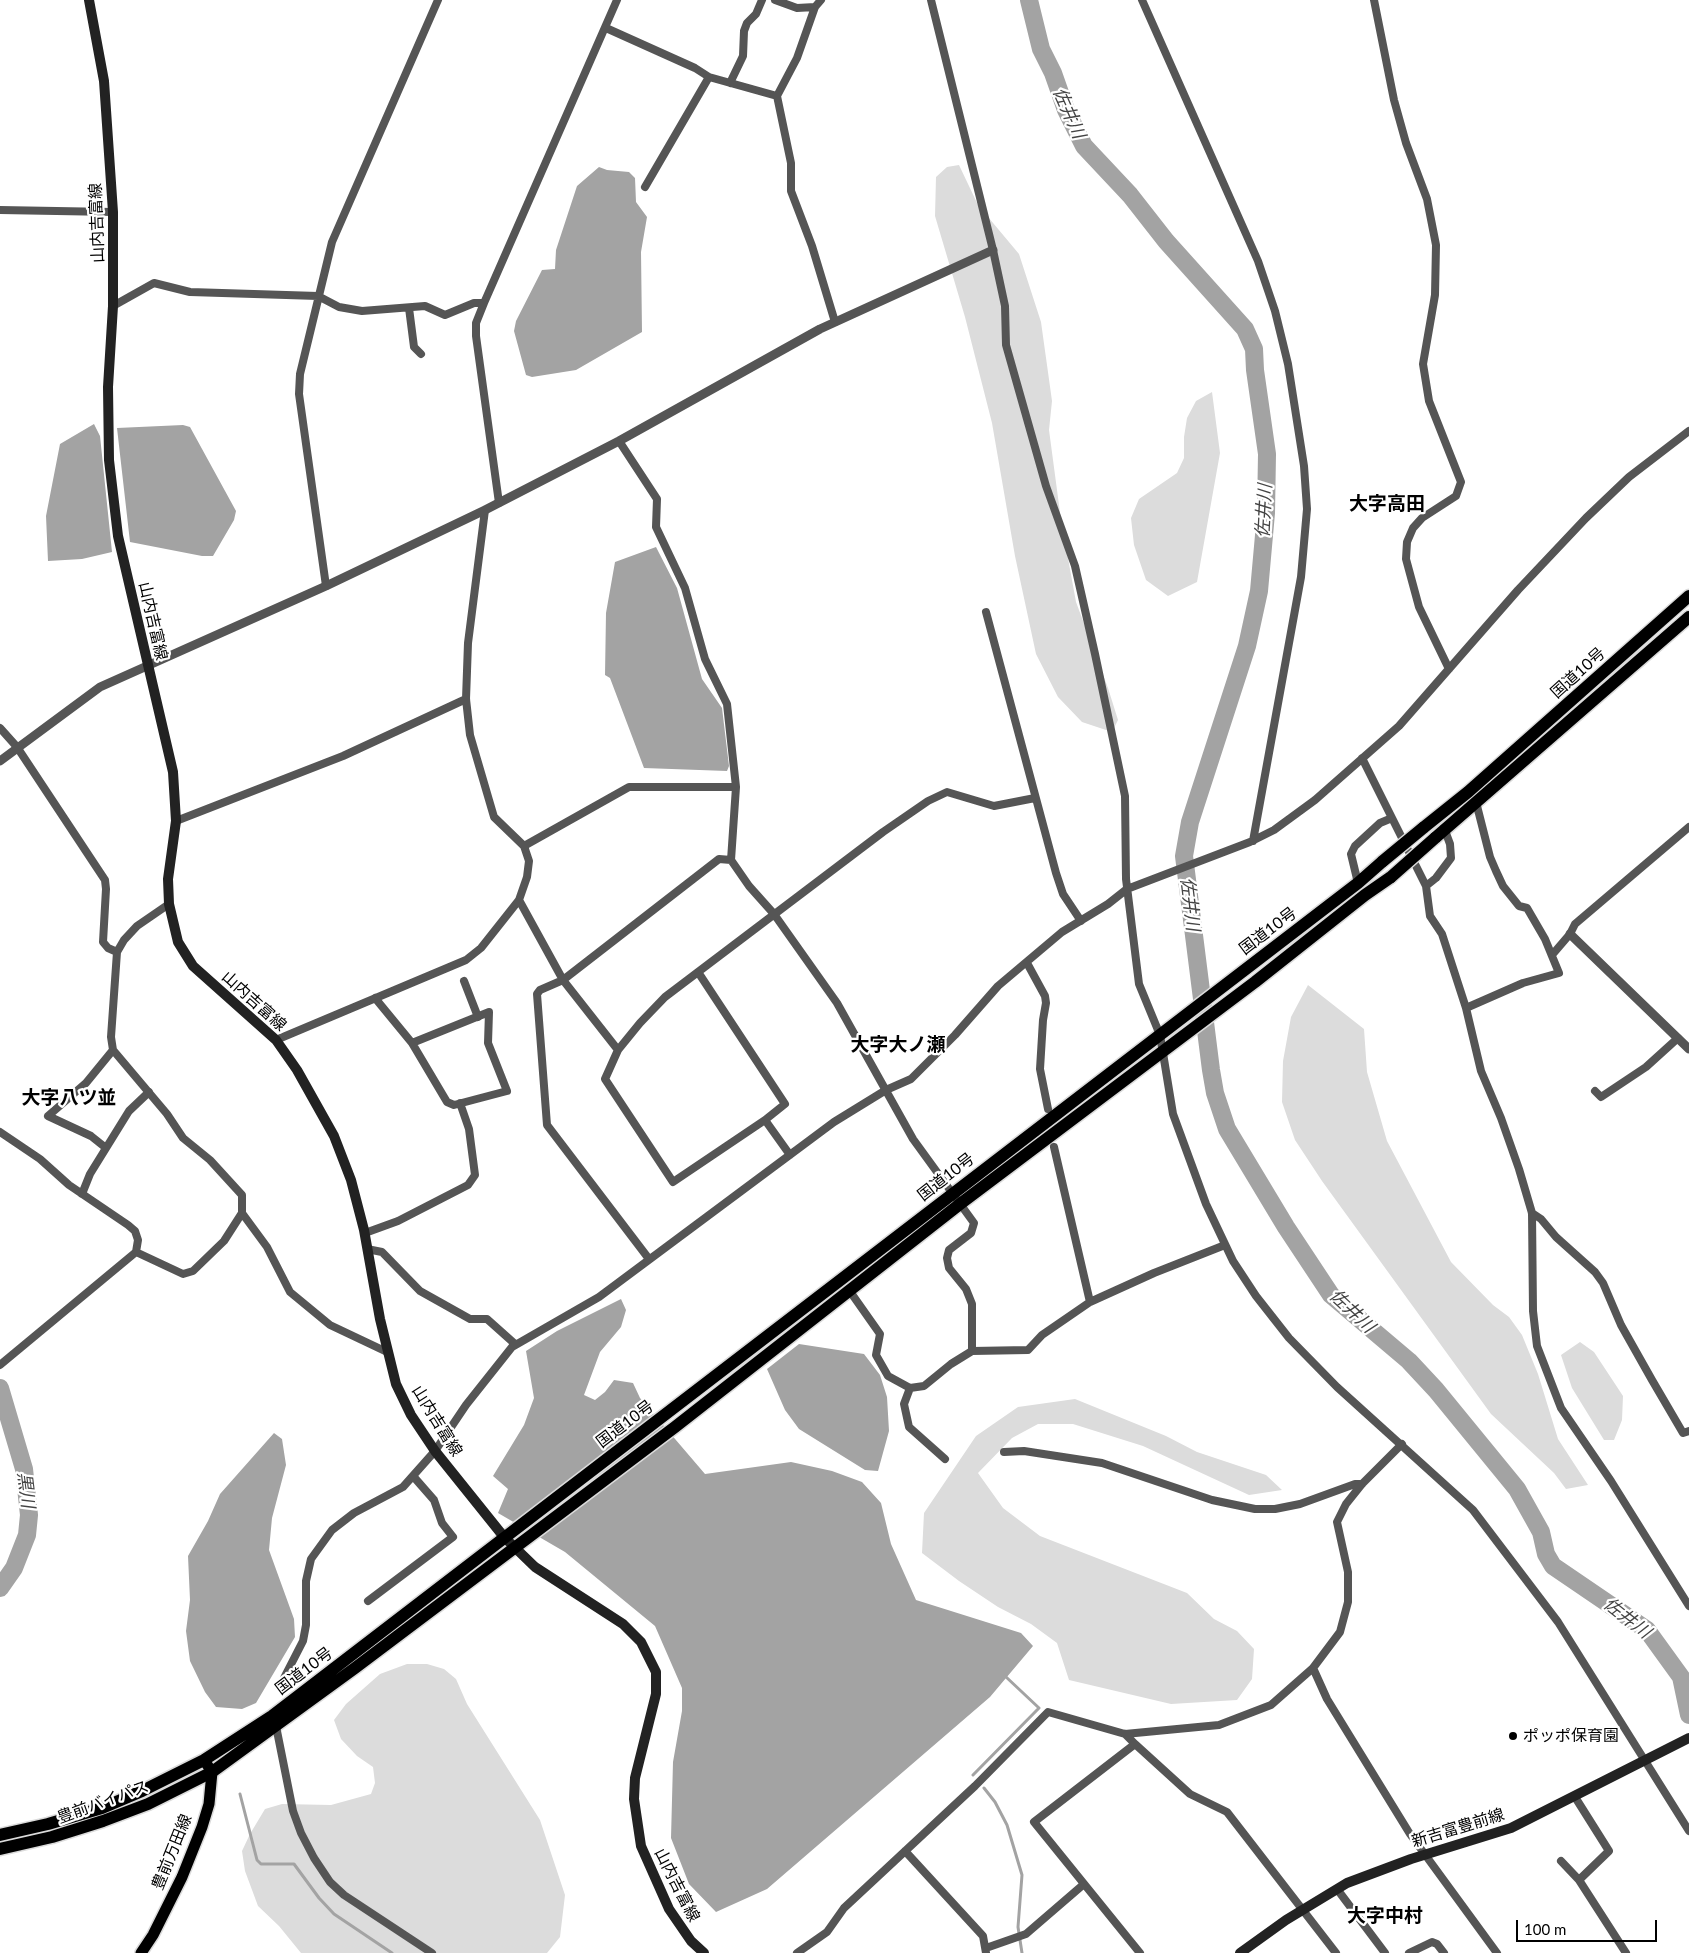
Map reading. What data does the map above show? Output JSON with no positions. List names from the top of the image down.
{
  "streets": {
    "highway": ["国道10号", "豊前バイパス"],
    "main road": ["山内吉富線", "新吉富豊前線", "豊前万田線"]
  },
  "crossings": [
    ["山内吉富線", "国道10号"],
    ["国道10号", "豊前バイパス"],
    ["国道10号", "豊前万田線"],
    ["豊前バイパス", "豊前万田線"]
  ],
  "districts": [
    "大字高田",
    "大字大ノ瀬",
    "大字八ツ並",
    "大字中村"
  ],
  "water": ["佐井川", "黒川"],
  "places": ["ポッポ保育園"],
  "scale_bar": "100 m"
}
